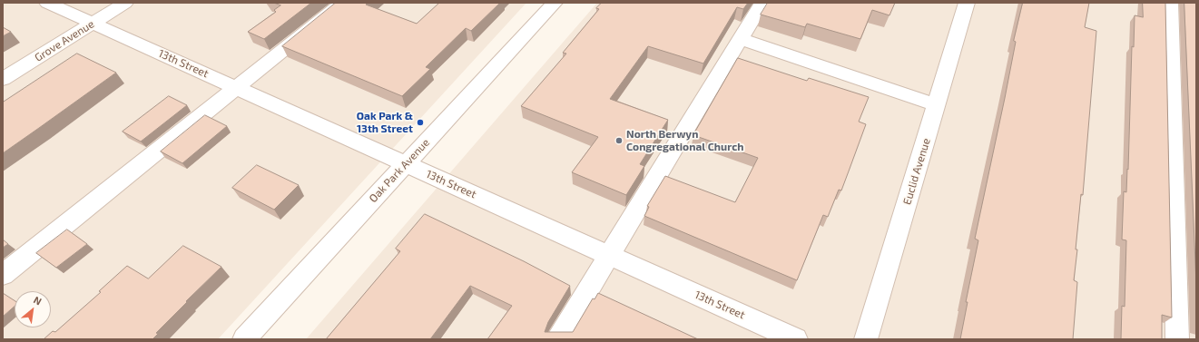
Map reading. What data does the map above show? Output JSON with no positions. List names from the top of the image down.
{
  "streets": {
    "street": [
      "Grove Avenue",
      "13th Street",
      "Oak Park Avenue",
      "Euclid Avenue"
    ]
  },
  "crossings": [
    ["Grove Avenue", "13th Street"],
    ["13th Street", "Oak Park Avenue"]
  ],
  "places": ["Oak Park & 13th Street", "North Berwyn Congregational Church"],
  "north": "top right"
}
